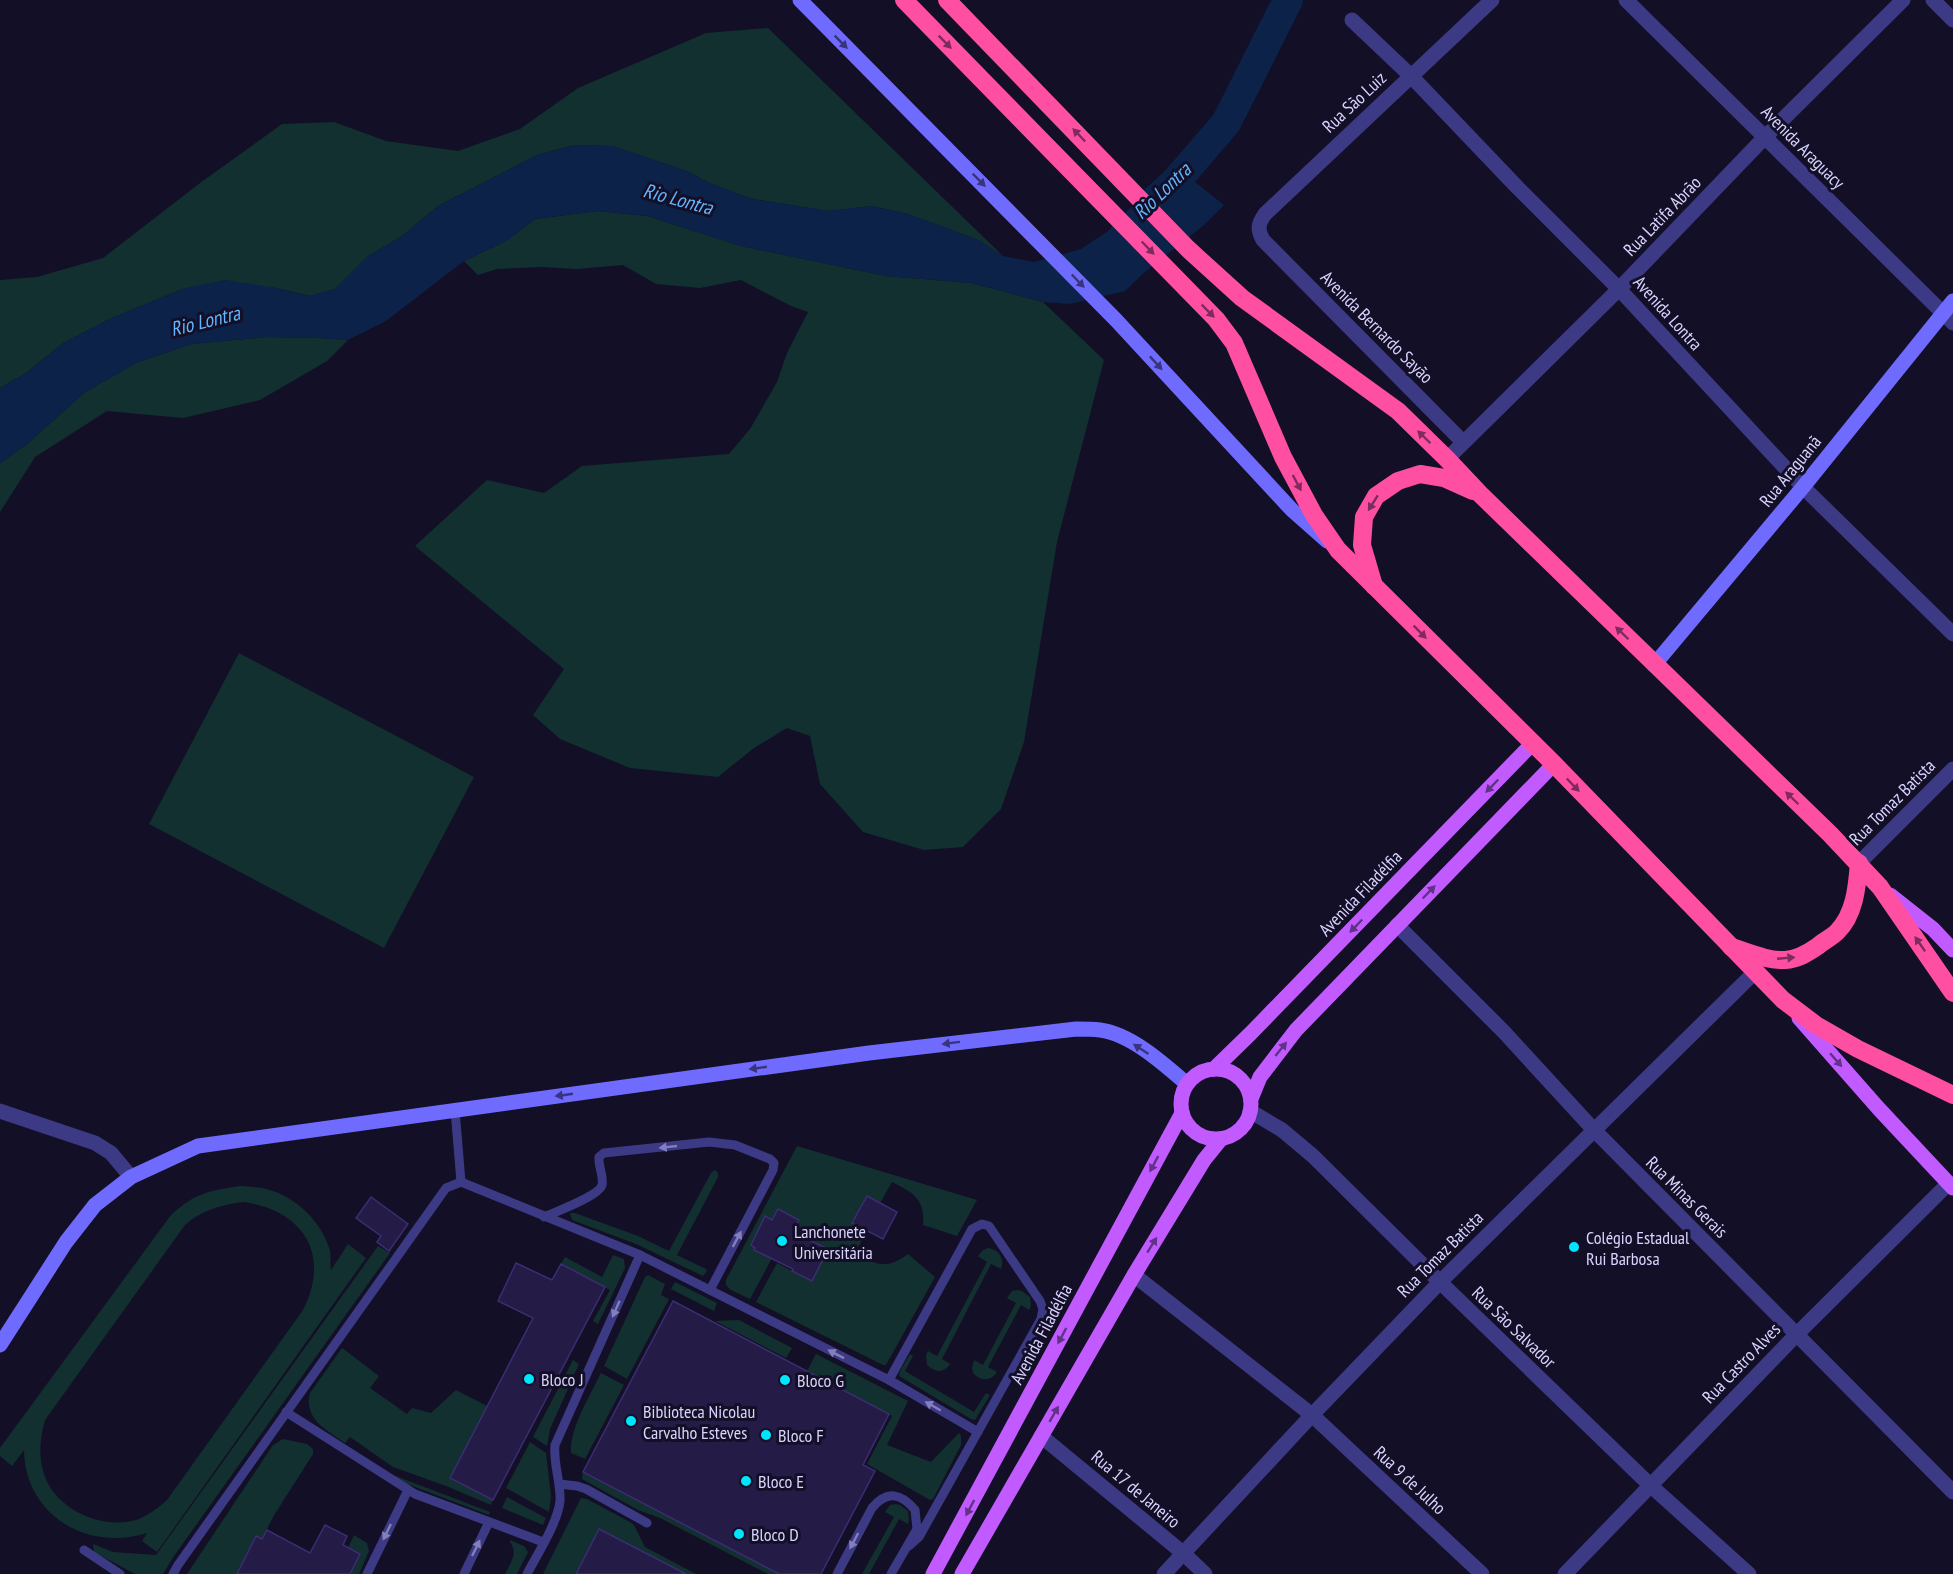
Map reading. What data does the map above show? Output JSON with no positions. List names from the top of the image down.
{
  "streets": {
    "main road": ["Avenida Filadélfia"],
    "street": [
      "Rua São Luiz",
      "Avenida Araguacy",
      "Rua Latifa Abrão",
      "Avenida Lontra",
      "Avenida Bernardo Sayão",
      "Rua Araguanã",
      "Rua Tomaz Batista",
      "Rua Minas Gerais",
      "Rua São Salvador",
      "Rua Castro Alves",
      "Rua 9 de Julho",
      "Rua 17 de Janeiro"
    ]
  },
  "crossings": [
    ["Rua São Luiz", "Avenida Lontra"],
    ["Rua São Luiz", "Avenida Bernardo Sayão"],
    ["Avenida Araguacy", "Rua Latifa Abrão"],
    ["Avenida Araguacy", "Rua Araguanã"],
    ["Rua Latifa Abrão", "Avenida Lontra"],
    ["Rua Latifa Abrão", "Avenida Bernardo Sayão"],
    ["Avenida Lontra", "Rua Araguanã"],
    ["Rua Tomaz Batista", "Rua Minas Gerais"],
    ["Rua Tomaz Batista", "Rua São Salvador"],
    ["Rua Tomaz Batista", "Rua 9 de Julho"],
    ["Rua Tomaz Batista", "Rua 17 de Janeiro"],
    ["Avenida Filadélfia", "Rua São Salvador"],
    ["Rua Minas Gerais", "Rua Castro Alves"],
    ["Rua São Salvador", "Rua Castro Alves"]
  ],
  "water": ["Rio Lontra"],
  "places": [
    "Lanchonete Universitária",
    "Colégio Estadual Rui Barbosa",
    "Bloco J",
    "Bloco G",
    "Biblioteca Nicolau Carvalho Esteves",
    "Bloco F",
    "Bloco E",
    "Bloco D"
  ]
}
